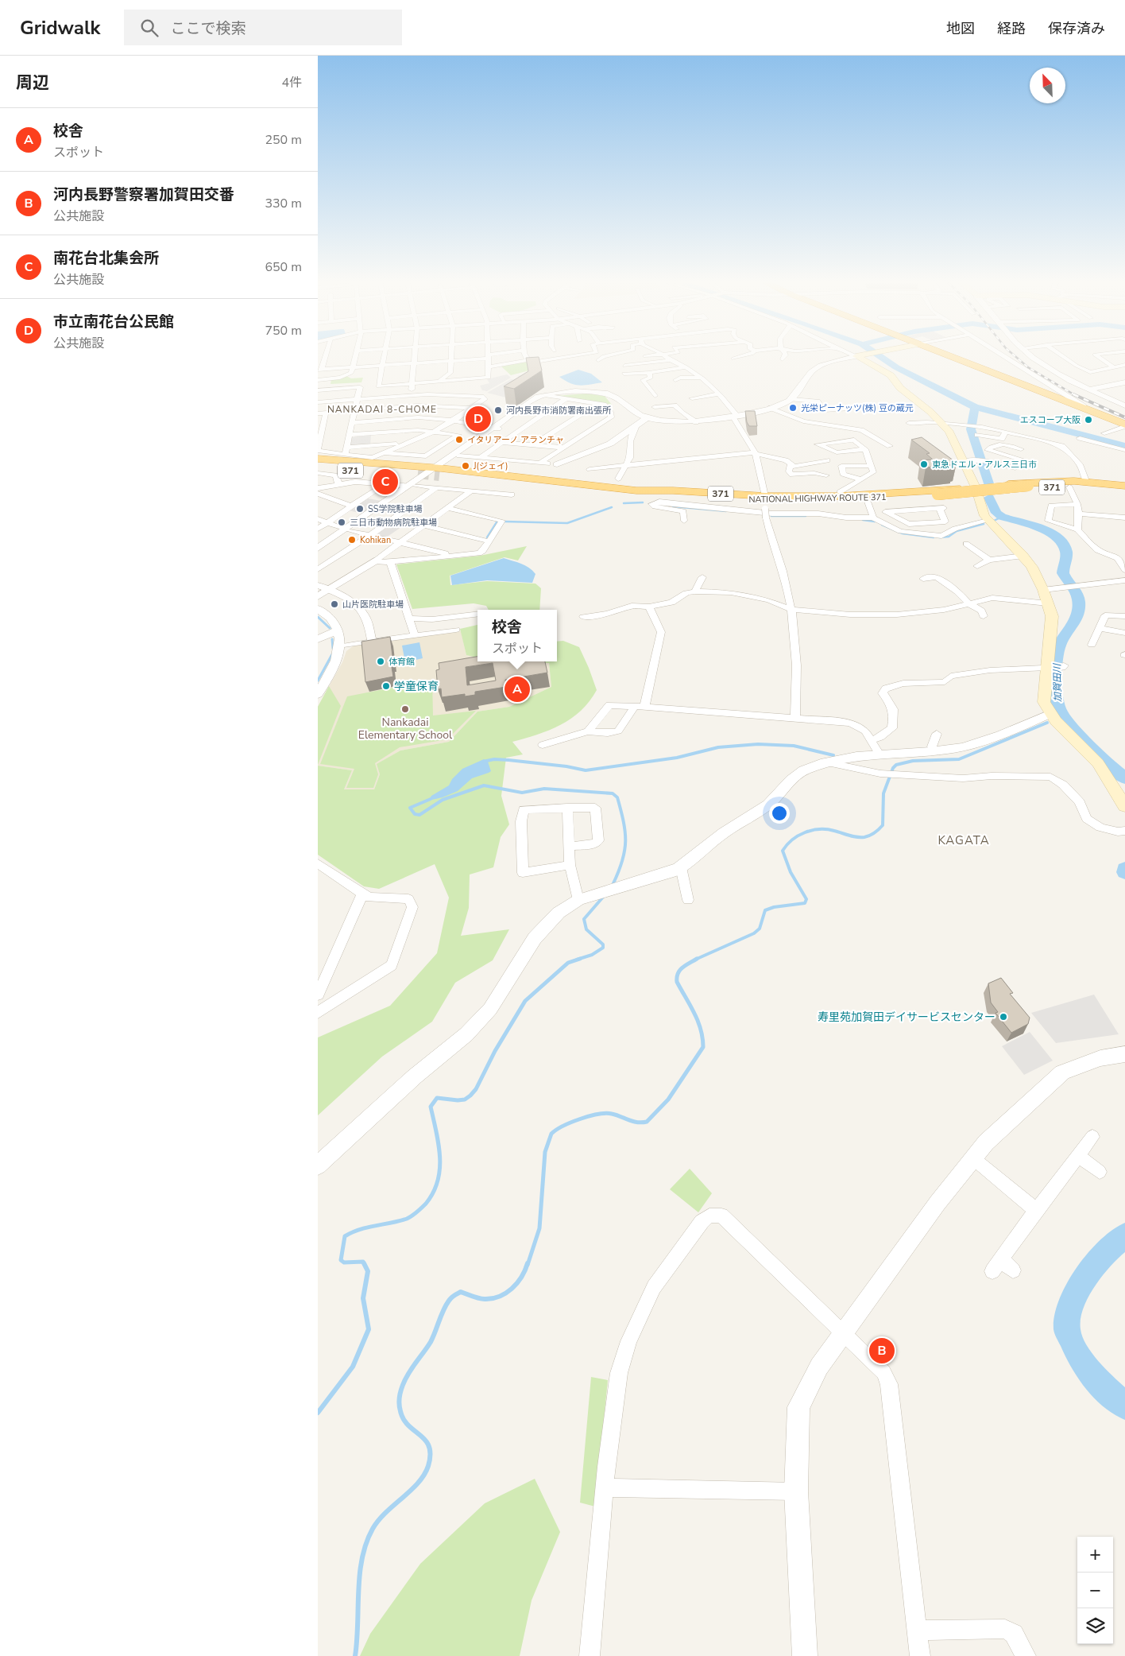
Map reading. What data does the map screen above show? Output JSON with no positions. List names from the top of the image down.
{
  "streets": {
    "highway": ["371", "NATIONAL HIGHWAY ROUTE 371"]
  },
  "crossings": [
    ["371", "NATIONAL HIGHWAY ROUTE 371"]
  ],
  "districts": ["NANKADAI 8-CHOME", "KAGATA"],
  "water": ["加賀田川"],
  "places": [
    "光栄ピーナッツ(株) 豆の蔵元",
    "河内長野市消防署南出張所",
    "エスコープ大阪",
    "イタリアーノ アランチャ",
    "東急ドエル・アルス三日市",
    "J(ジェイ)",
    "SS学院駐車場",
    "三日市動物病院駐車場",
    "Kohikan",
    "山片医院駐車場",
    "体育館",
    "学童保育",
    "Nankadai Elementary School",
    "寿里苑加賀田デイサービスセンター"
  ],
  "north": "top left",
  "page": {
    "header": "Gridwalk",
    "search": "ここで検索",
    "nav": ["地図", "経路", "保存済み"],
    "heading": ["周辺", "4件"],
    "list": [
      {
        "mark": "A",
        "name": "校舎",
        "note": "スポット",
        "value": "250 m"
      },
      {
        "mark": "B",
        "name": "河内長野警察署加賀田交番",
        "note": "公共施設",
        "value": "330 m"
      },
      {
        "mark": "C",
        "name": "南花台北集会所",
        "note": "公共施設",
        "value": "650 m"
      },
      {
        "mark": "D",
        "name": "市立南花台公民館",
        "note": "公共施設",
        "value": "750 m"
      }
    ],
    "pins": [
      "D",
      "C",
      "A",
      "B"
    ],
    "popup": ["校舎", "スポット"],
    "map_buttons": ["+", "−"]
  }
}
